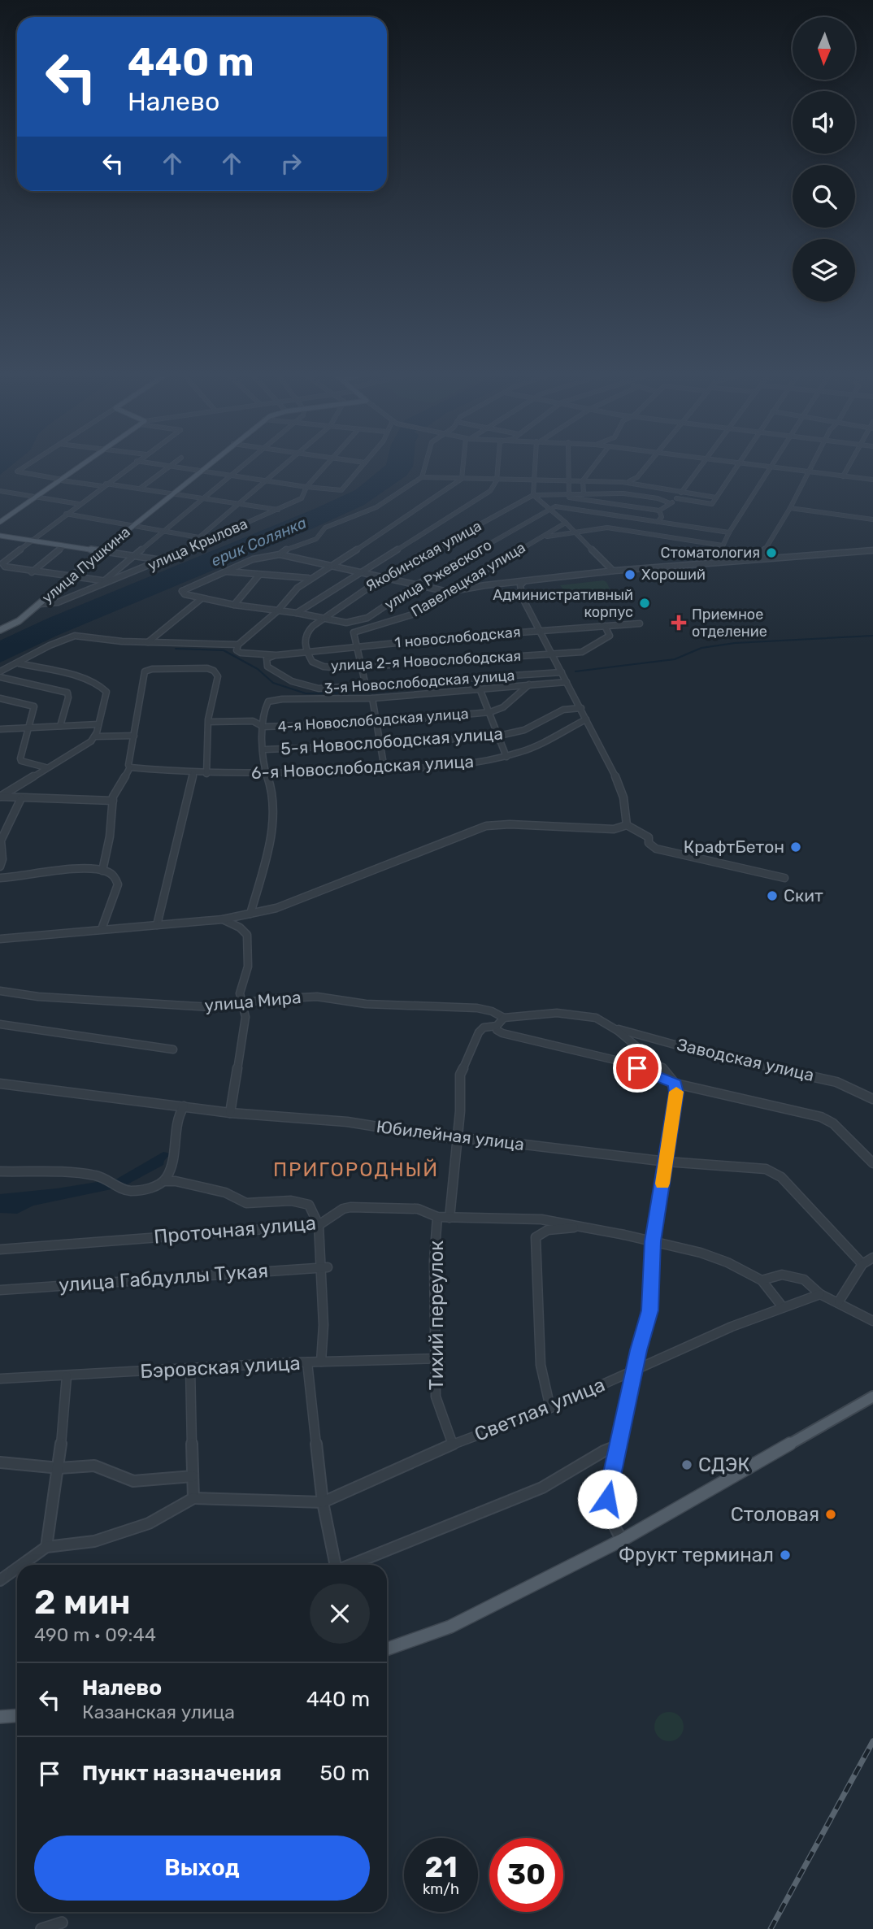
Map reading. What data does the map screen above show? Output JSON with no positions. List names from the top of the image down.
{
  "streets": {
    "main road": ["улица Пушкина"],
    "street": [
      "улица Крылова",
      "Якобинская улица",
      "улица Ржевского",
      "Павелецкая улица",
      "1 новослободская",
      "улица 2-я Новослободская",
      "3-я Новослободская улица",
      "4-я Новослободская улица",
      "5-я Новослободская улица",
      "6-я Новослободская улица",
      "улица Мира",
      "Заводская улица",
      "Юбилейная улица",
      "Проточная улица",
      "улица Габдуллы Тукая",
      "Тихий переулок",
      "Бэровская улица",
      "Светлая улица"
    ]
  },
  "crossings": [
    ["улица Крылова", "улица Пушкина"],
    ["Якобинская улица", "улица Ржевского"],
    ["Якобинская улица", "1 новослободская"],
    ["Якобинская улица", "улица 2-я Новослободская"],
    ["Павелецкая улица", "1 новослободская"],
    ["1 новослободская", "улица 2-я Новослободская"],
    ["1 новослободская", "3-я Новослободская улица"],
    ["3-я Новослободская улица", "4-я Новослободская улица"],
    ["Проточная улица", "Тихий переулок"],
    ["Проточная улица", "Светлая улица"],
    ["Тихий переулок", "Бэровская улица"],
    ["Тихий переулок", "Светлая улица"]
  ],
  "districts": ["ПРИГОРОДНЫЙ"],
  "water": ["ерик Солянка"],
  "places": {
    "other": [
      "Стоматология",
      "Хороший",
      "Административный корпус",
      "КрафтБетон",
      "Скит",
      "СДЭК",
      "Столовая",
      "Фрукт терминал"
    ],
    "health": ["Приемное отделение"]
  },
  "north": "bottom",
  "page": {
    "turn": ["440 m", "Налево"],
    "heading": ["2 мин", "490 m · 09:44"],
    "list": [
      {
        "name": "Налево",
        "note": "Казанская улица",
        "value": "440 m"
      },
      {
        "name": "Пункт назначения",
        "value": "50 m"
      }
    ],
    "buttons": "Выход",
    "speed": "21 km/h",
    "limit": "30"
  }
}
